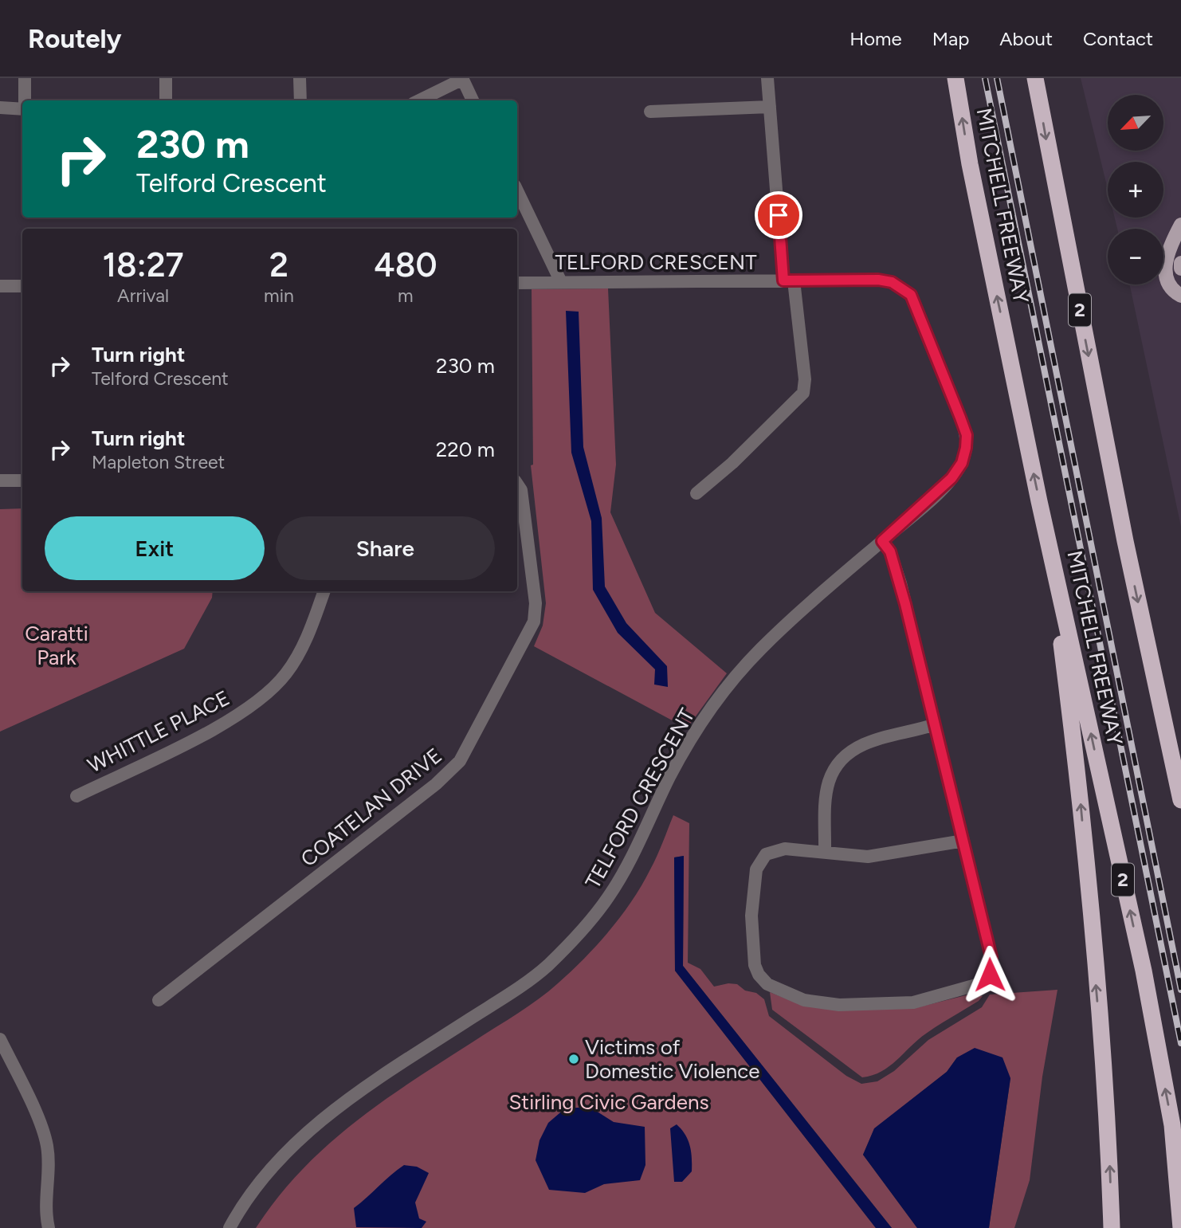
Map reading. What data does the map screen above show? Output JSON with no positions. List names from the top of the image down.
{
  "streets": {
    "highway": ["MITCHELL FREEWAY", "2"],
    "street": ["TELFORD CRESCENT", "WHITTLE PLACE", "COATELAN DRIVE"]
  },
  "parks": ["Caratti Park", "Stirling Civic Gardens"],
  "places": ["Victims of Domestic Violence"],
  "north": "bottom left",
  "page": {
    "header": "Routely",
    "nav": [
      "Home",
      "Map",
      "About",
      "Contact"
    ],
    "map_buttons": ["+", "−"],
    "turn": ["230 m", "Telford Crescent"],
    "eta": [
      "18:27",
      "Arrival",
      "2",
      "min",
      "480",
      "m"
    ],
    "list": [
      {
        "name": "Turn right",
        "note": "Telford Crescent",
        "value": "230 m"
      },
      {
        "name": "Turn right",
        "note": "Mapleton Street",
        "value": "220 m"
      }
    ],
    "buttons": ["Exit", "Share"]
  }
}
